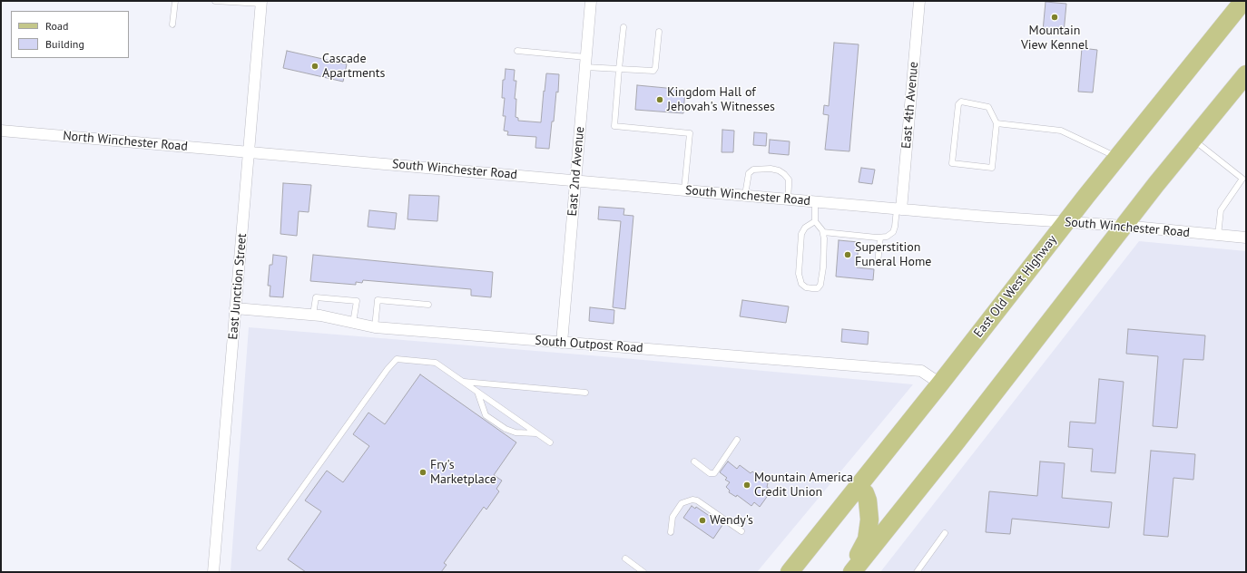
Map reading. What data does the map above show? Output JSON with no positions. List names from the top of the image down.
{
  "streets": {
    "main road": ["East Old West Highway"],
    "street": [
      "East 4th Avenue",
      "North Winchester Road",
      "South Winchester Road",
      "East 2nd Avenue",
      "East Junction Street",
      "South Outpost Road"
    ]
  },
  "crossings": [
    ["East 4th Avenue", "South Winchester Road"],
    ["North Winchester Road", "South Winchester Road"],
    ["North Winchester Road", "East Junction Street"],
    ["South Winchester Road", "East 2nd Avenue"],
    ["South Winchester Road", "East Junction Street"],
    ["South Winchester Road", "East Old West Highway"],
    ["East 2nd Avenue", "South Outpost Road"],
    ["East Junction Street", "South Outpost Road"],
    ["East Old West Highway", "South Outpost Road"]
  ],
  "places": [
    "Mountain View Kennel",
    "Cascade Apartments",
    "Kingdom Hall of Jehovah's Witnesses",
    "Superstition Funeral Home",
    "Fry's Marketplace",
    "Mountain America Credit Union",
    "Wendy's"
  ],
  "legend": ["Road", "Building"]
}
